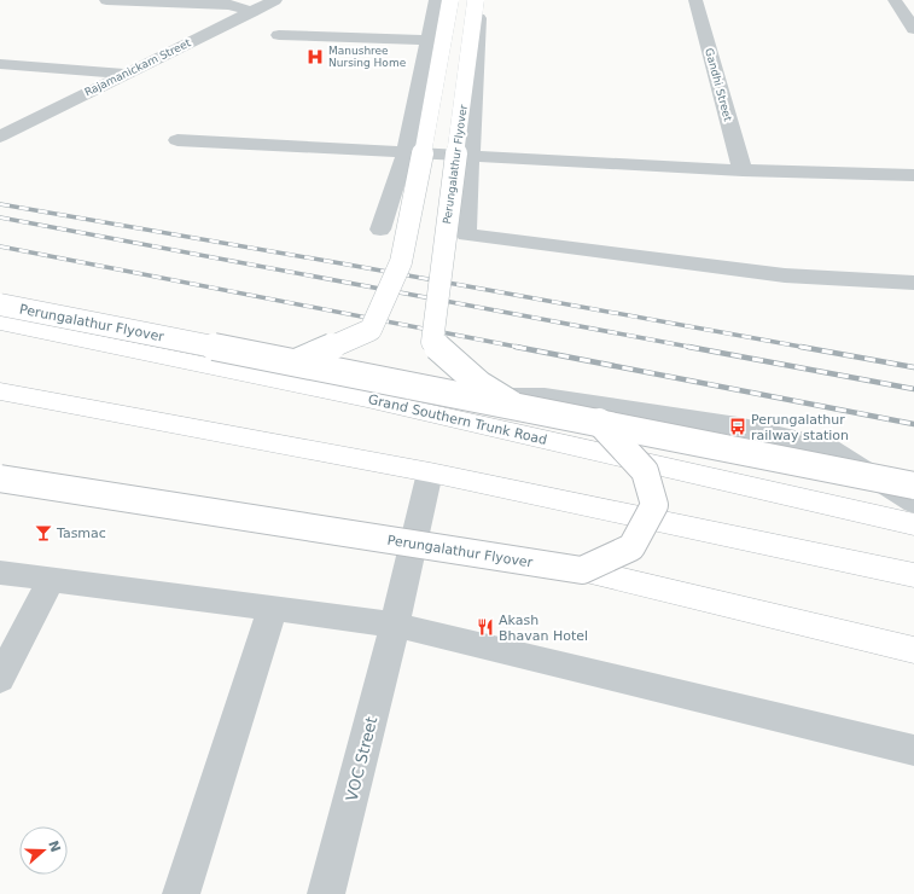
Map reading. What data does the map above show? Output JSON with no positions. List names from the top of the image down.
{
  "streets": {
    "main road": ["Perungalathur Flyover", "Grand Southern Trunk Road"],
    "street": ["Rajamanickam Street", "Gandhi Street", "VOC Street"]
  },
  "places": {
    "hospital": ["Manushree Nursing Home"],
    "bus stop": ["Perungalathur railway station"],
    "bar": ["Tasmac"],
    "restaurant": ["Akash Bhavan Hotel"]
  },
  "north": "right"
}
